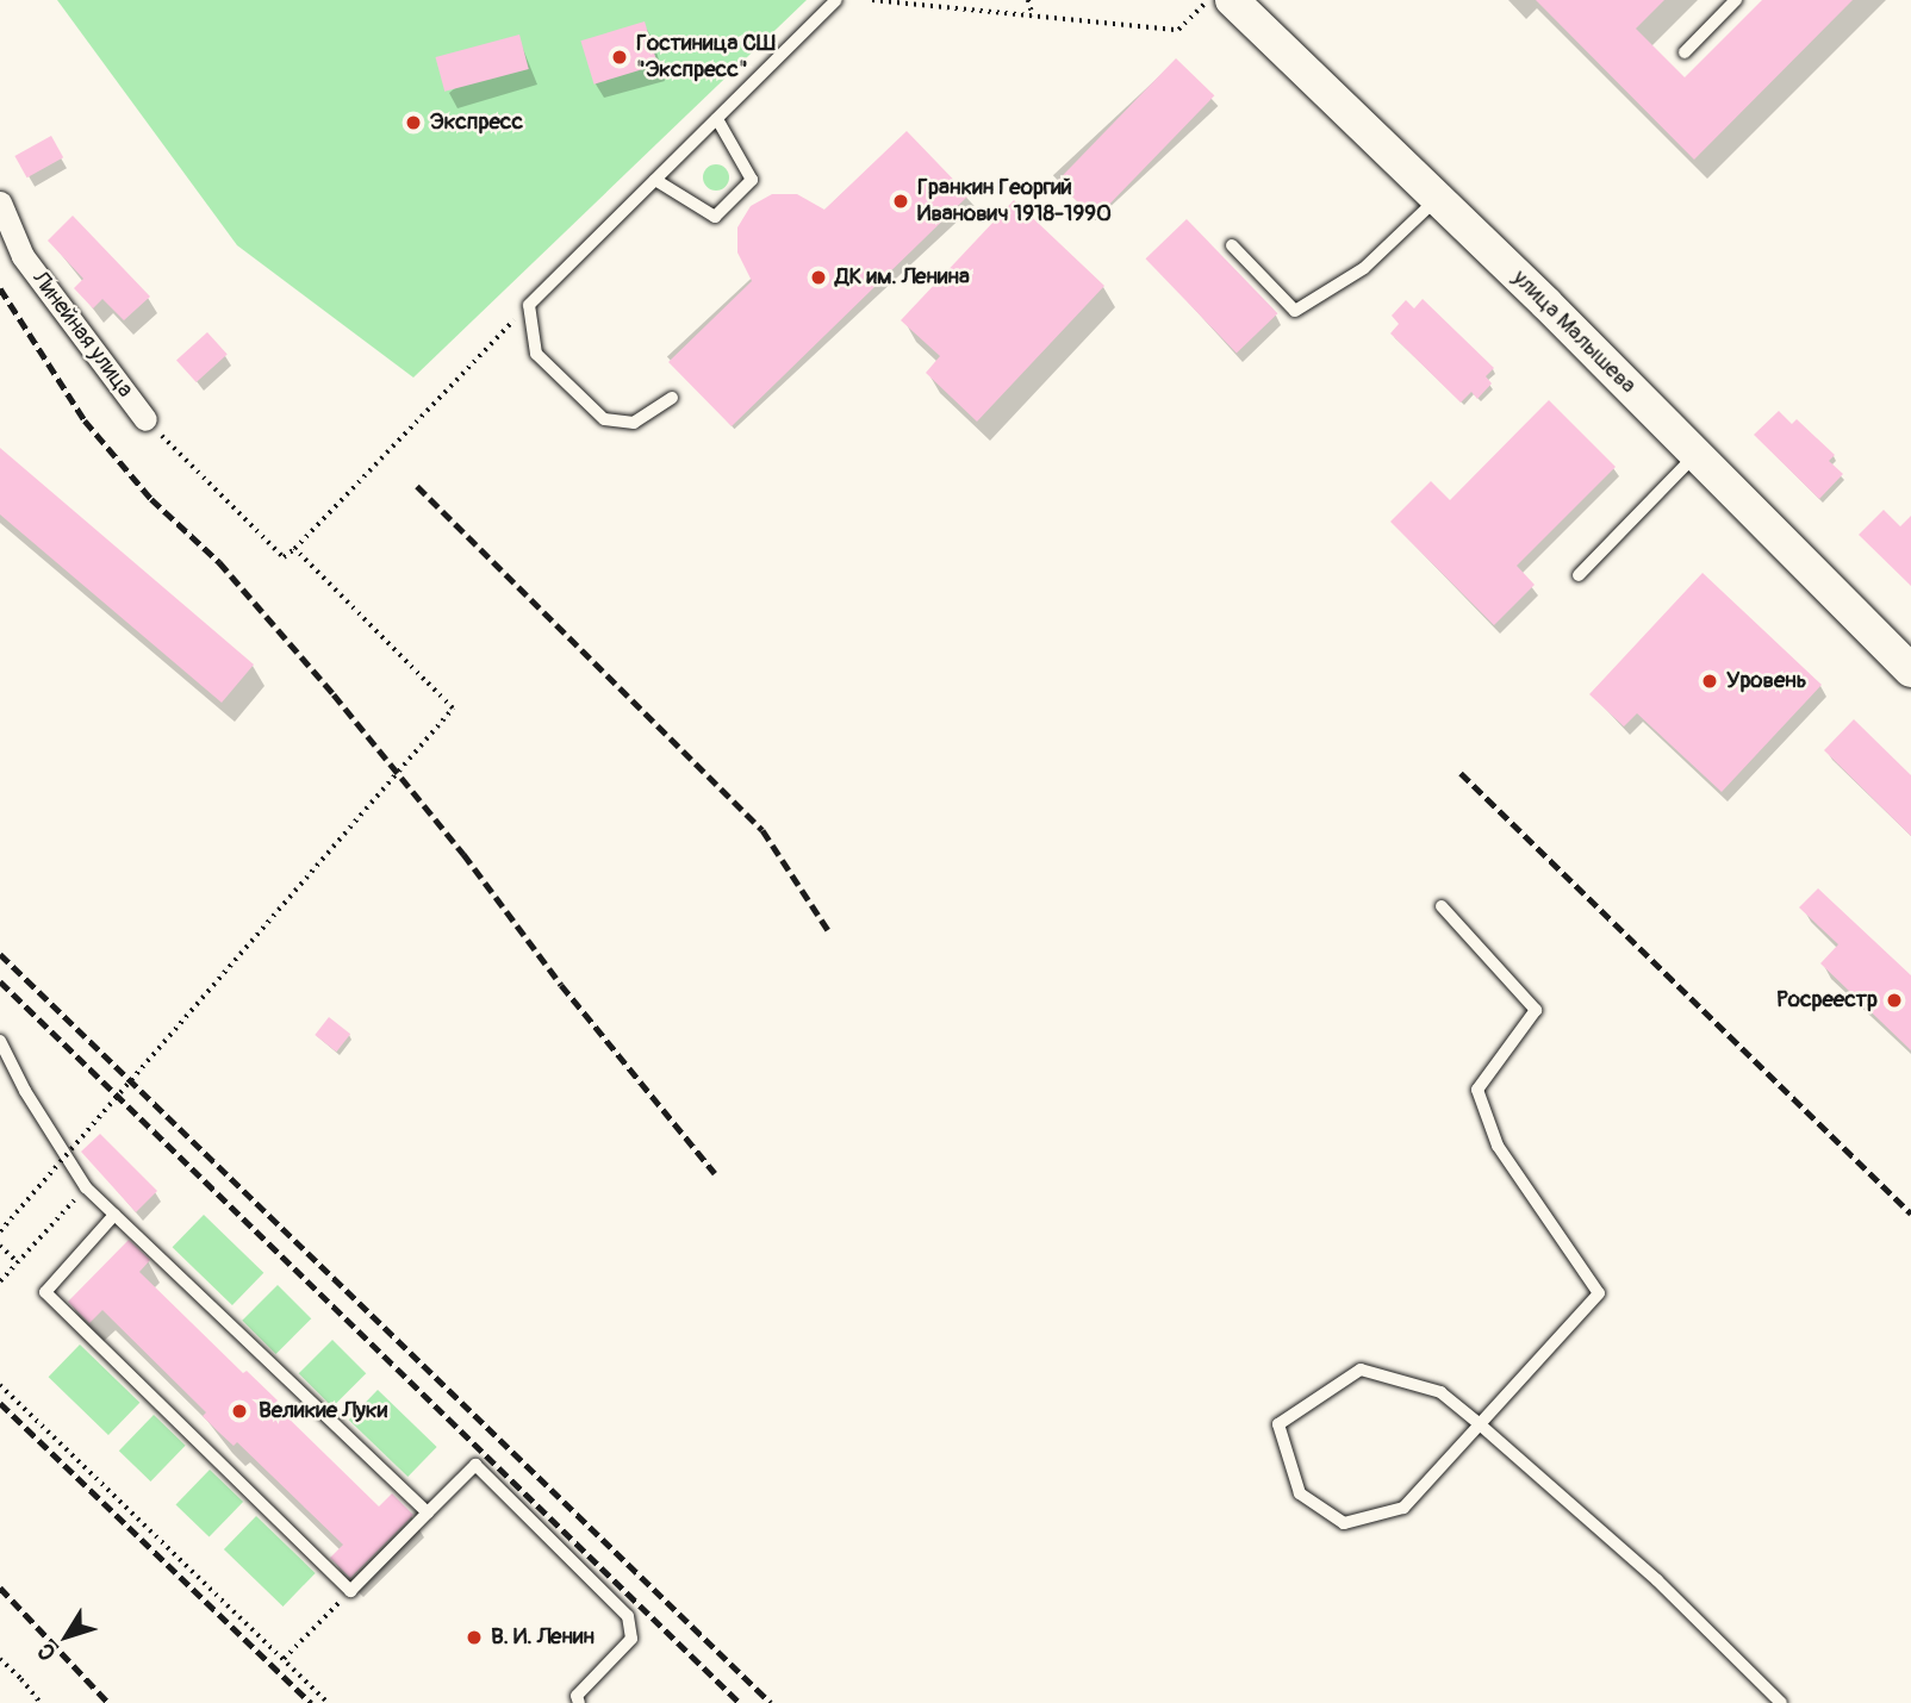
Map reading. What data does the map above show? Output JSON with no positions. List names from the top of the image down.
{
  "streets": {
    "street": ["улица Малышева", "Линейная улица"]
  },
  "places": [
    "Гостиница СШ \"Экспресс\"",
    "Экспресс",
    "Гранкин Георгий Иванович 1918-1990",
    "ДК им. Ленина",
    "Уровень",
    "Росреестр",
    "Великие Луки",
    "В. И. Ленин"
  ],
  "north": "bottom left"
}
